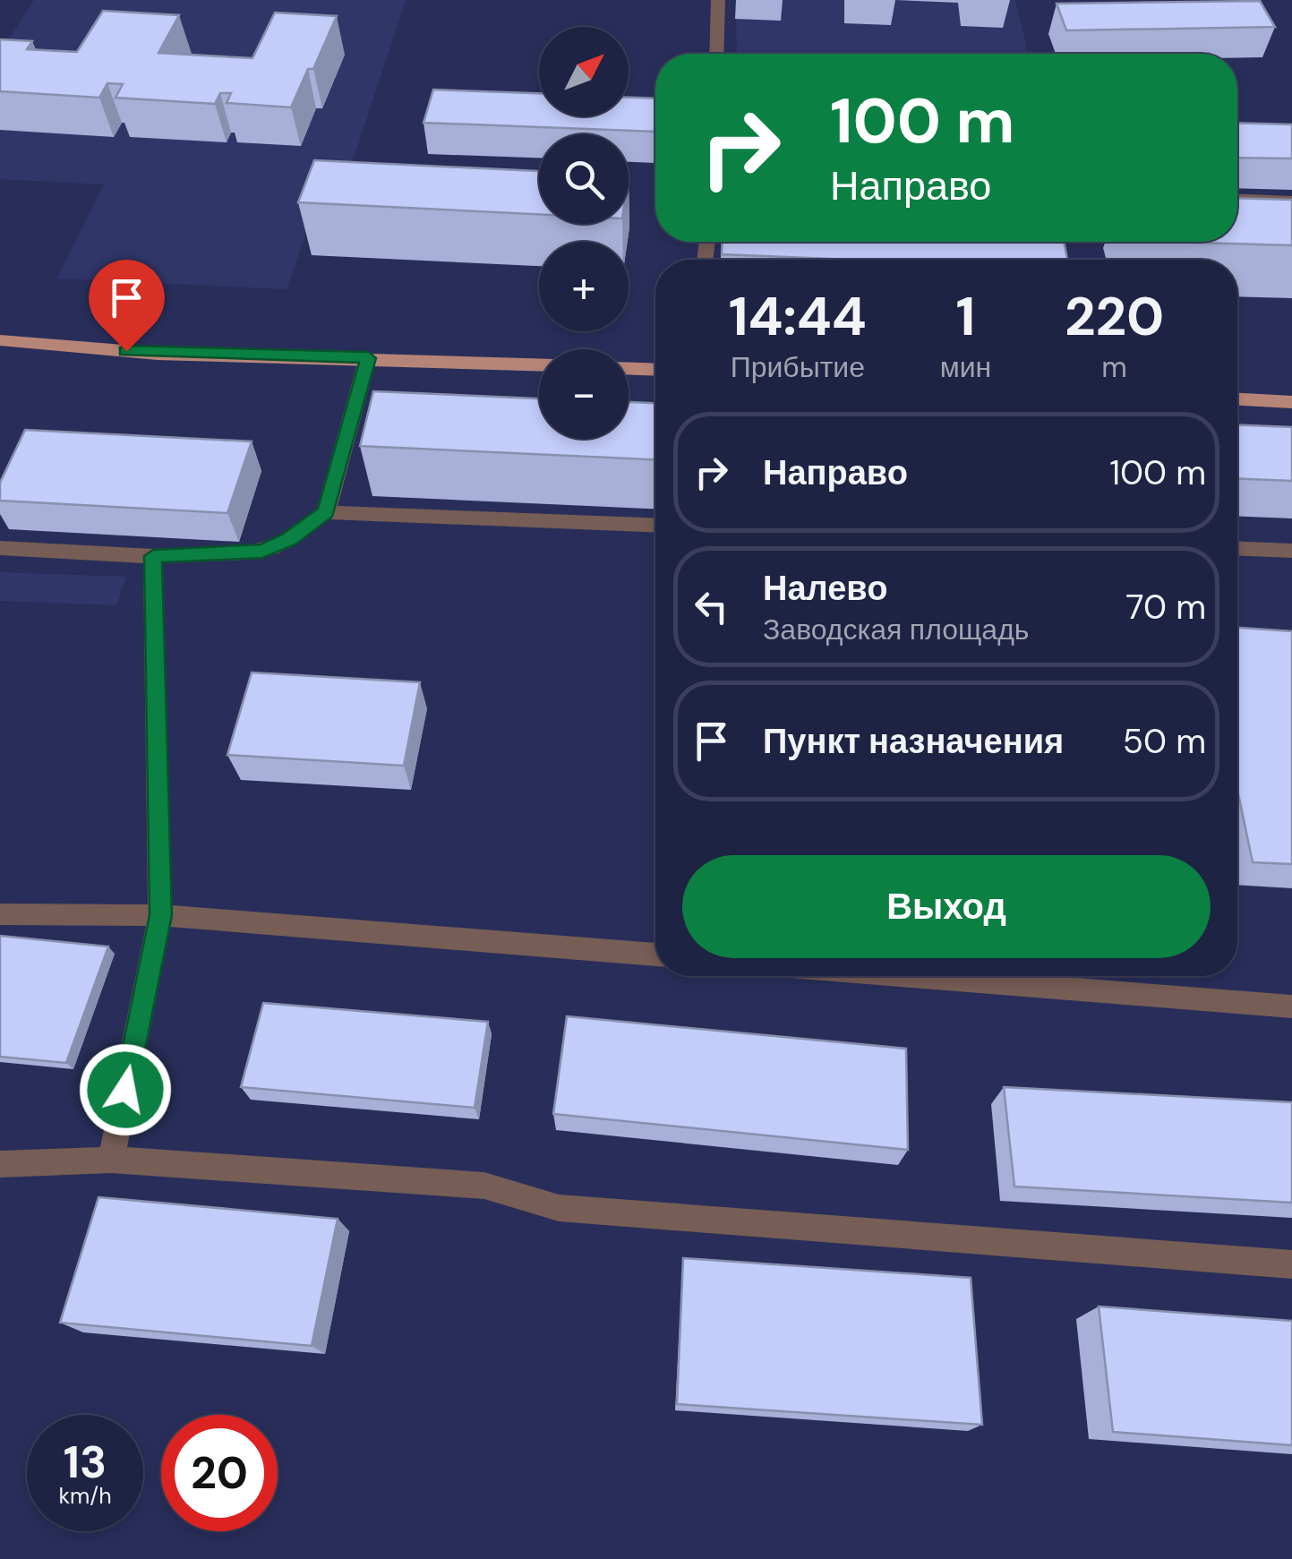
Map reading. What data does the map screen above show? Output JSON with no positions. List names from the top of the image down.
{
  "north": "top right",
  "page": {
    "map_buttons": ["+", "−"],
    "turn": ["100 m", "Направо"],
    "eta": [
      "14:44",
      "Прибытие",
      "1",
      "мин",
      "220",
      "m"
    ],
    "list": [
      {
        "name": "Направо",
        "value": "100 m"
      },
      {
        "name": "Налево",
        "note": "Заводская площадь",
        "value": "70 m"
      },
      {
        "name": "Пункт назначения",
        "value": "50 m"
      }
    ],
    "buttons": "Выход",
    "speed": "13 km/h",
    "limit": "20"
  }
}
